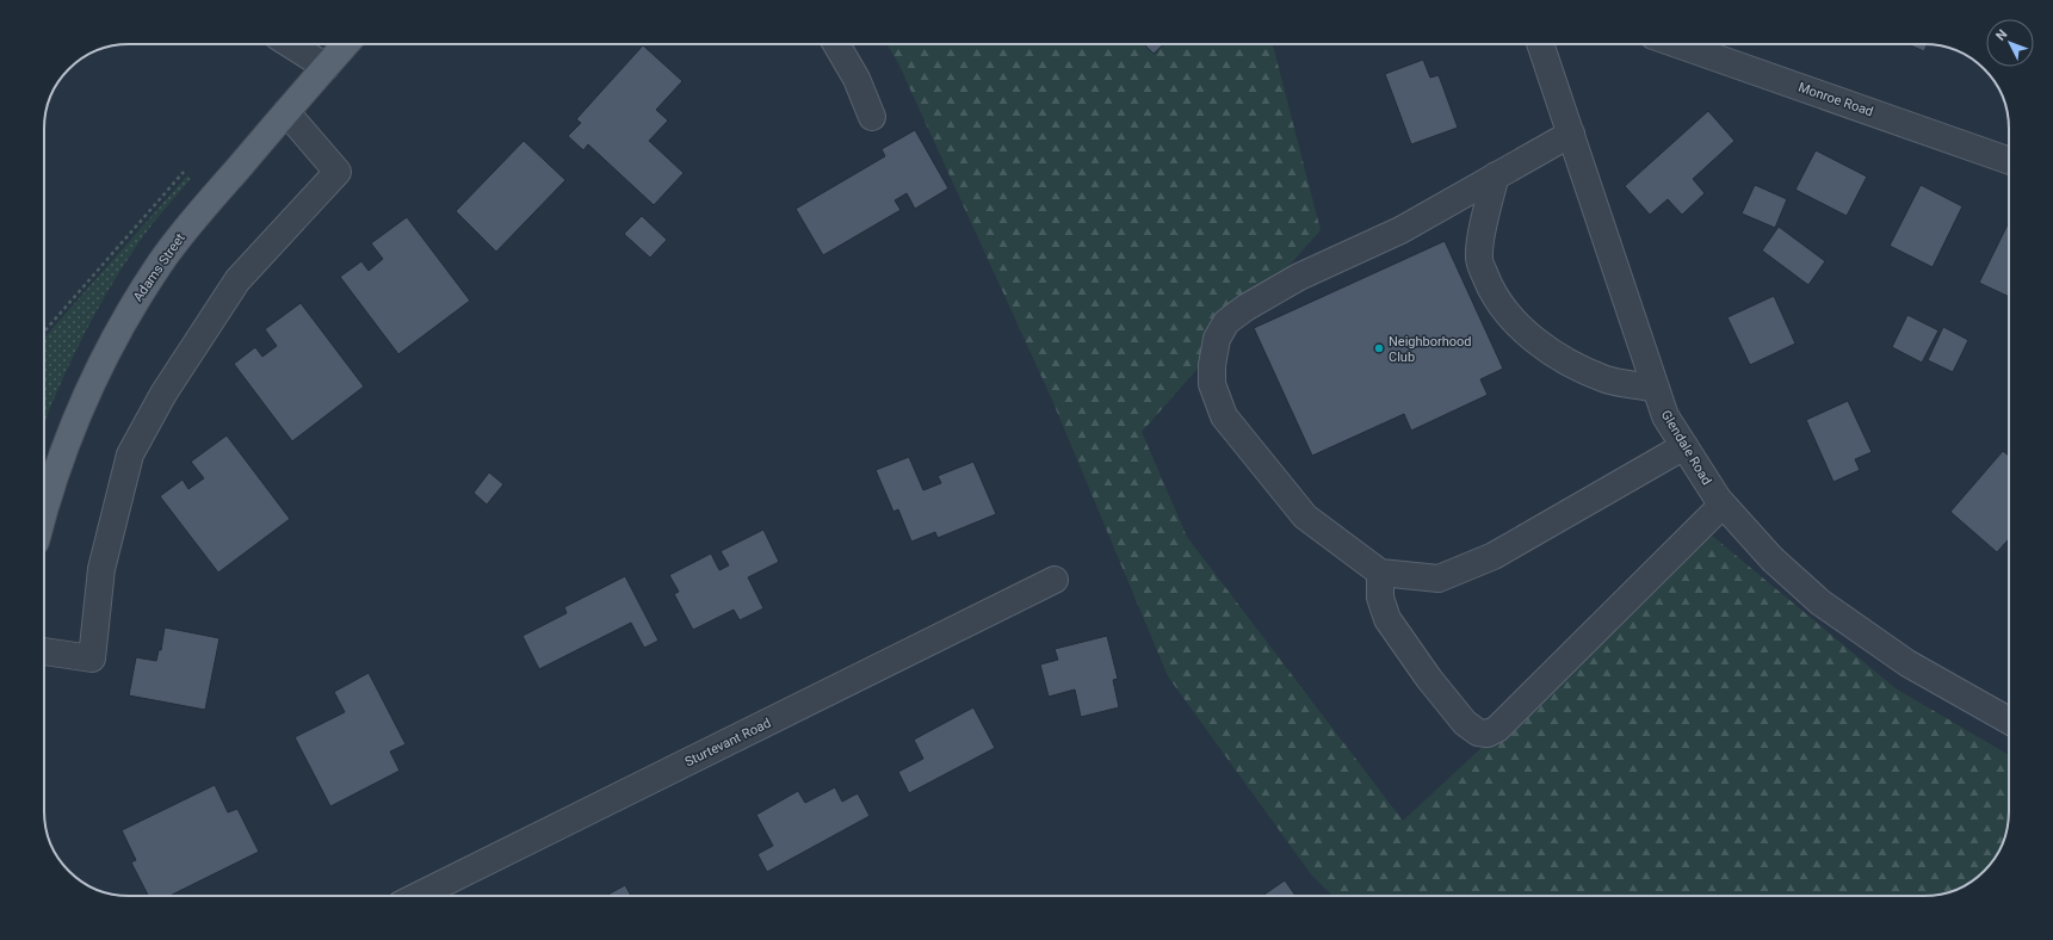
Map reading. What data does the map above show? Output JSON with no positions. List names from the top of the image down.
{
  "streets": {
    "main road": ["Adams Street"],
    "street": ["Monroe Road", "Glendale Road", "Sturtevant Road"]
  },
  "places": ["Neighborhood Club"],
  "north": "top left"
}
